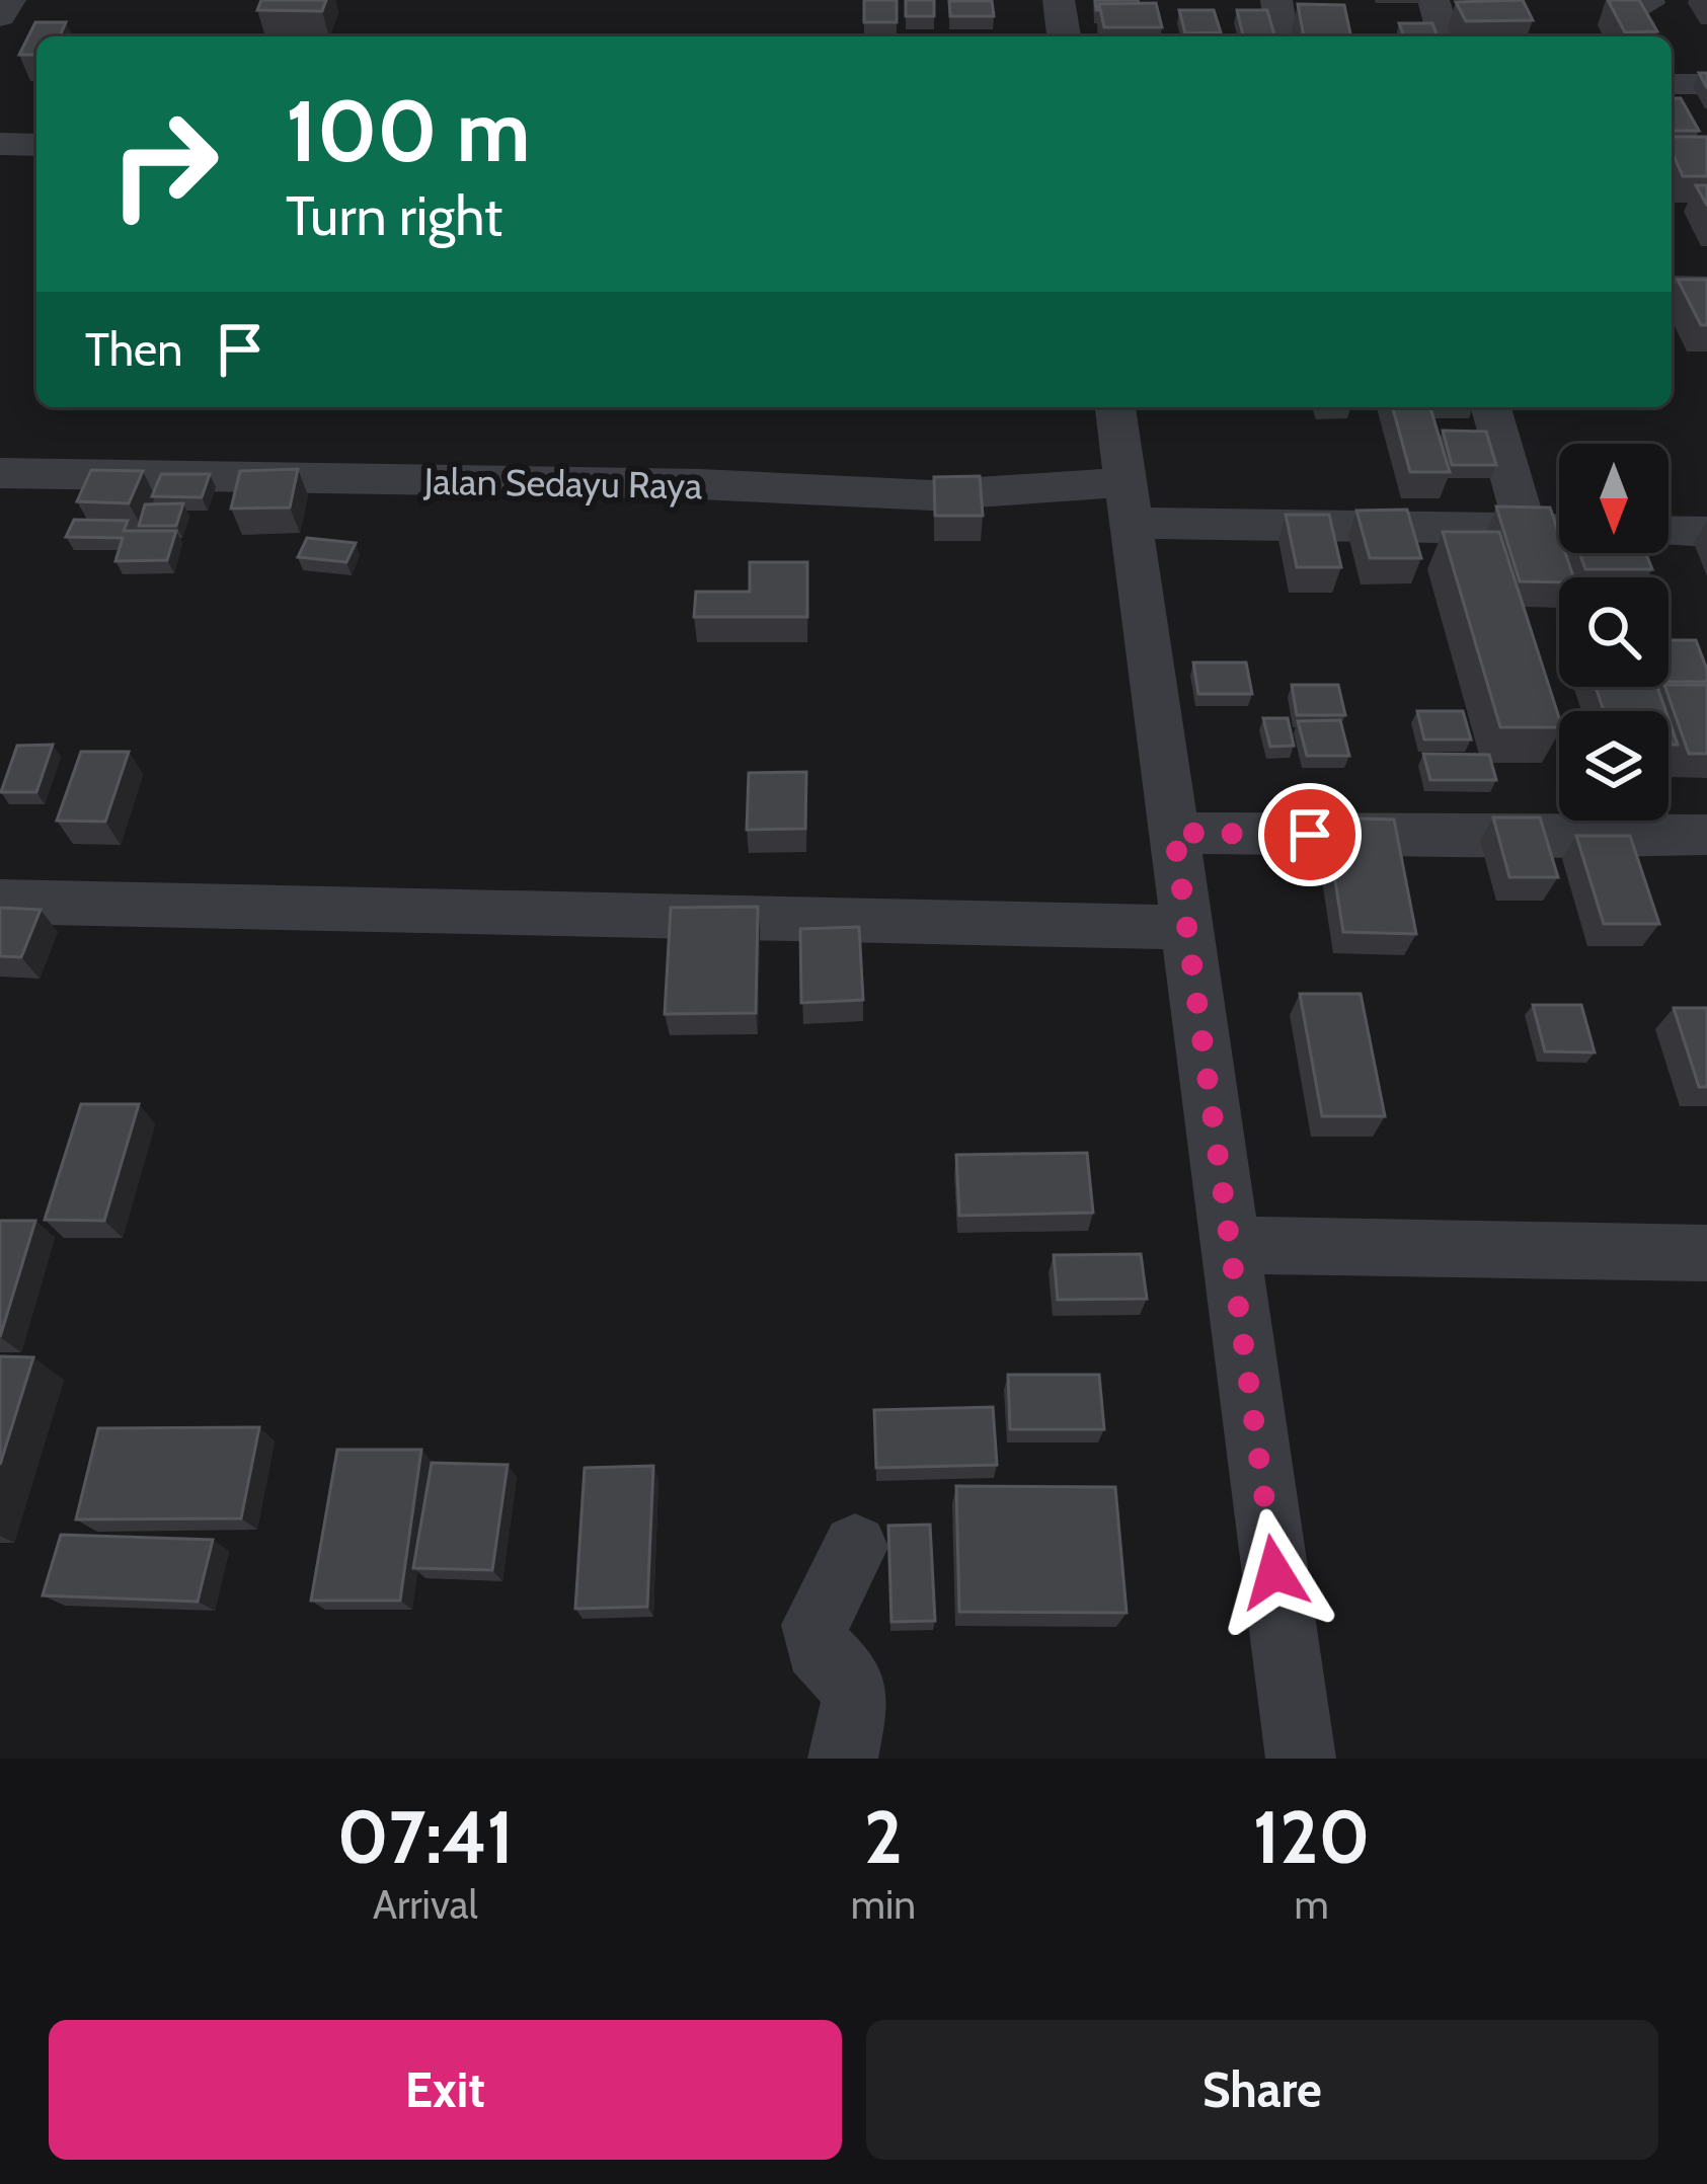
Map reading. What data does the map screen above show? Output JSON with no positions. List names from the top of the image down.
{
  "streets": {
    "street": ["Jalan Sedayu Raya"]
  },
  "north": "bottom",
  "page": {
    "turn": ["100 m", "Turn right"],
    "then": "Then",
    "eta": [
      "07:41",
      "Arrival",
      "2",
      "min",
      "120",
      "m"
    ],
    "buttons": ["Exit", "Share"]
  }
}
